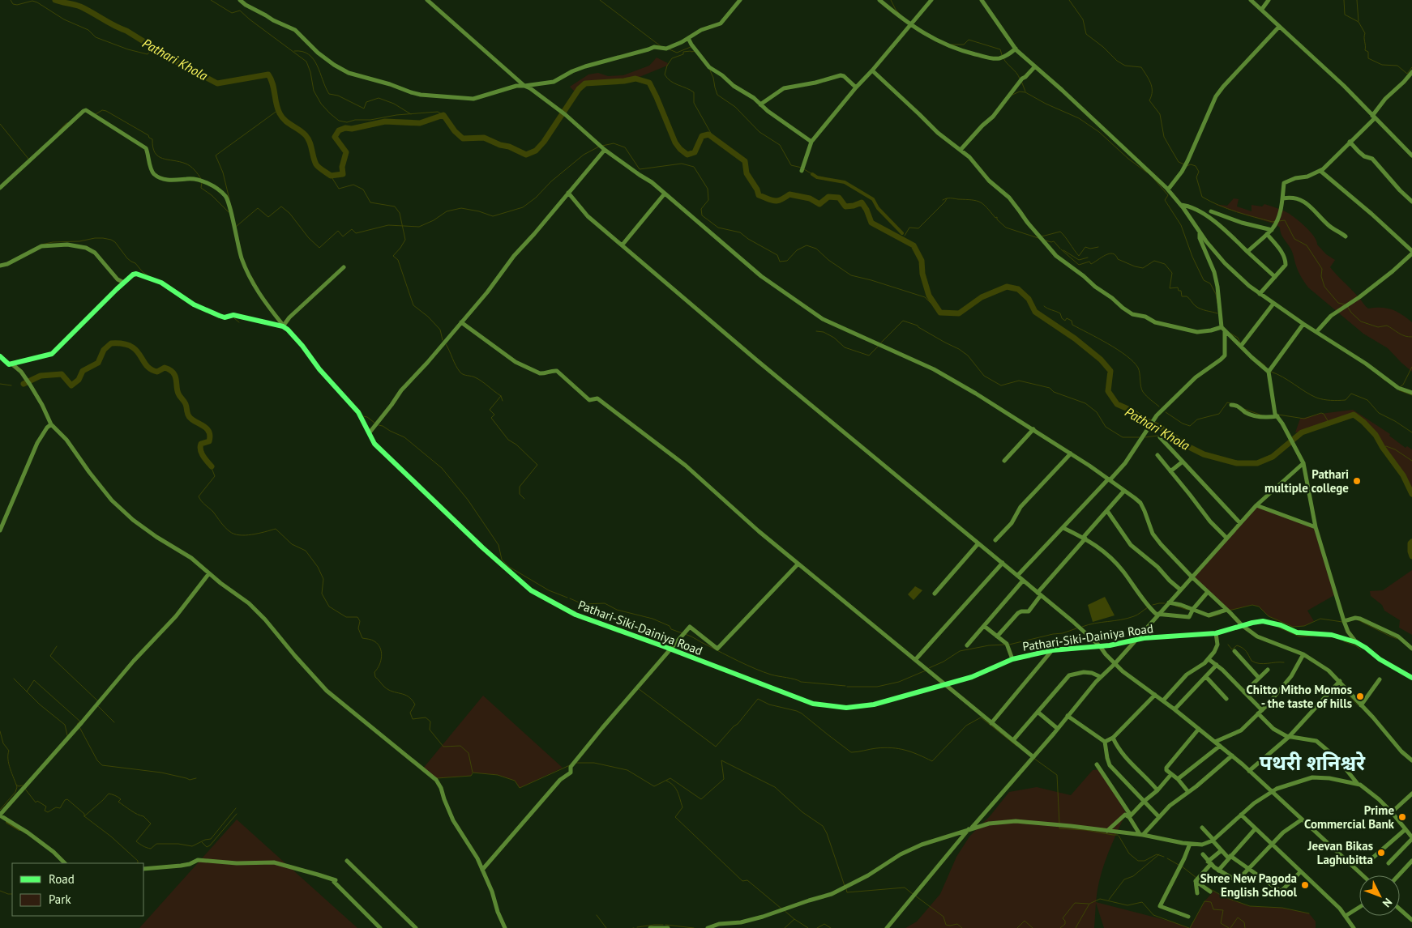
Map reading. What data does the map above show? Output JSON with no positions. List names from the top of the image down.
{
  "streets": {
    "main road": ["Pathari-Siki-Dainiya Road"]
  },
  "districts": ["पथरी शनिश्चरे"],
  "water": ["Pathari Khola"],
  "places": [
    "Pathari multiple college",
    "Chitto Mitho Momos - the taste of hills",
    "Prime Commercial Bank",
    "Jeevan Bikas Laghubitta",
    "Shree New Pagoda English School"
  ],
  "legend": ["Road", "Park"],
  "north": "bottom right"
}
